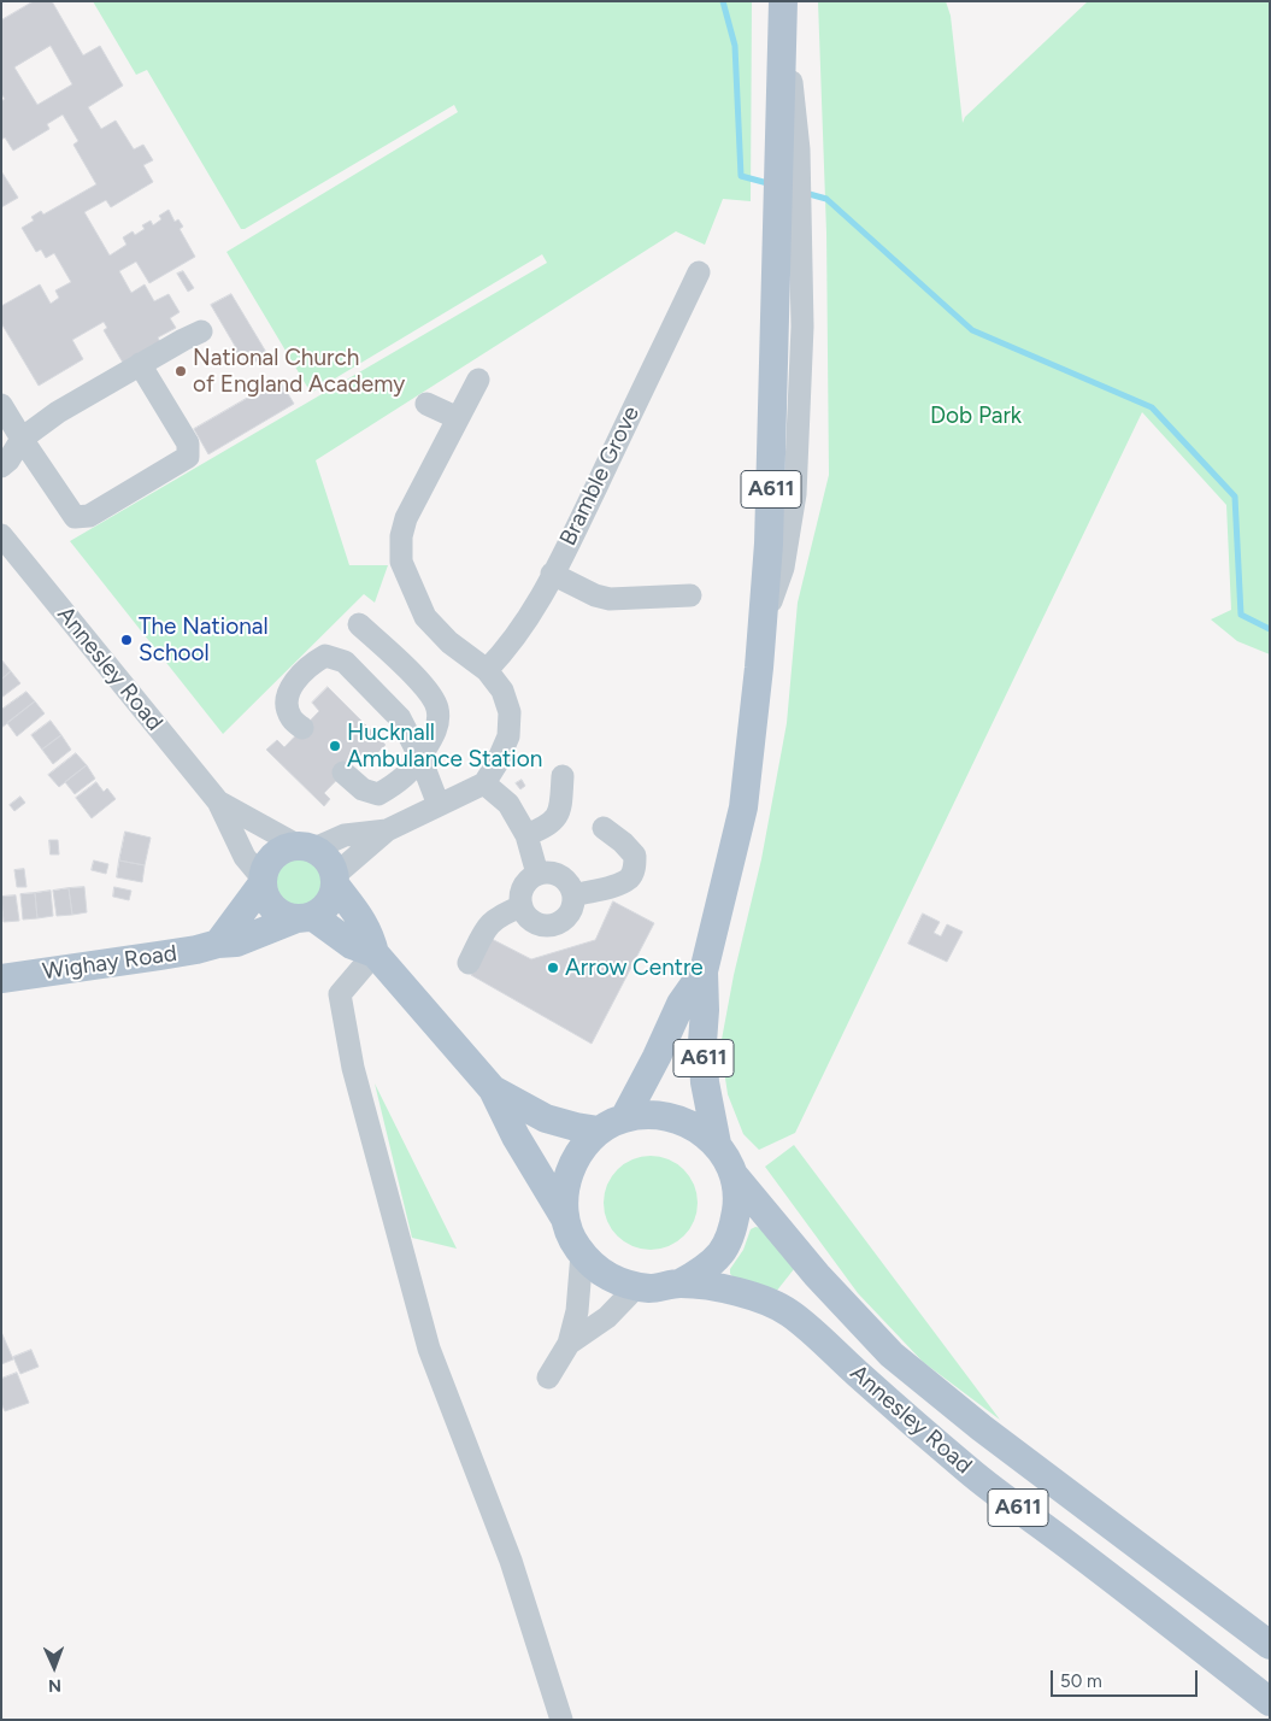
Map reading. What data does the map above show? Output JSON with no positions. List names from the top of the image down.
{
  "streets": {
    "main road": ["A611", "Annesley Road", "Wighay Road"],
    "street": ["Bramble Grove"]
  },
  "crossings": [
    ["A611", "Annesley Road"],
    ["Annesley Road", "Wighay Road"]
  ],
  "parks": ["Dob Park"],
  "places": [
    "National Church of England Academy",
    "The National School",
    "Hucknall Ambulance Station",
    "Arrow Centre"
  ],
  "scale_bar": "50 m",
  "north": "bottom"
}
